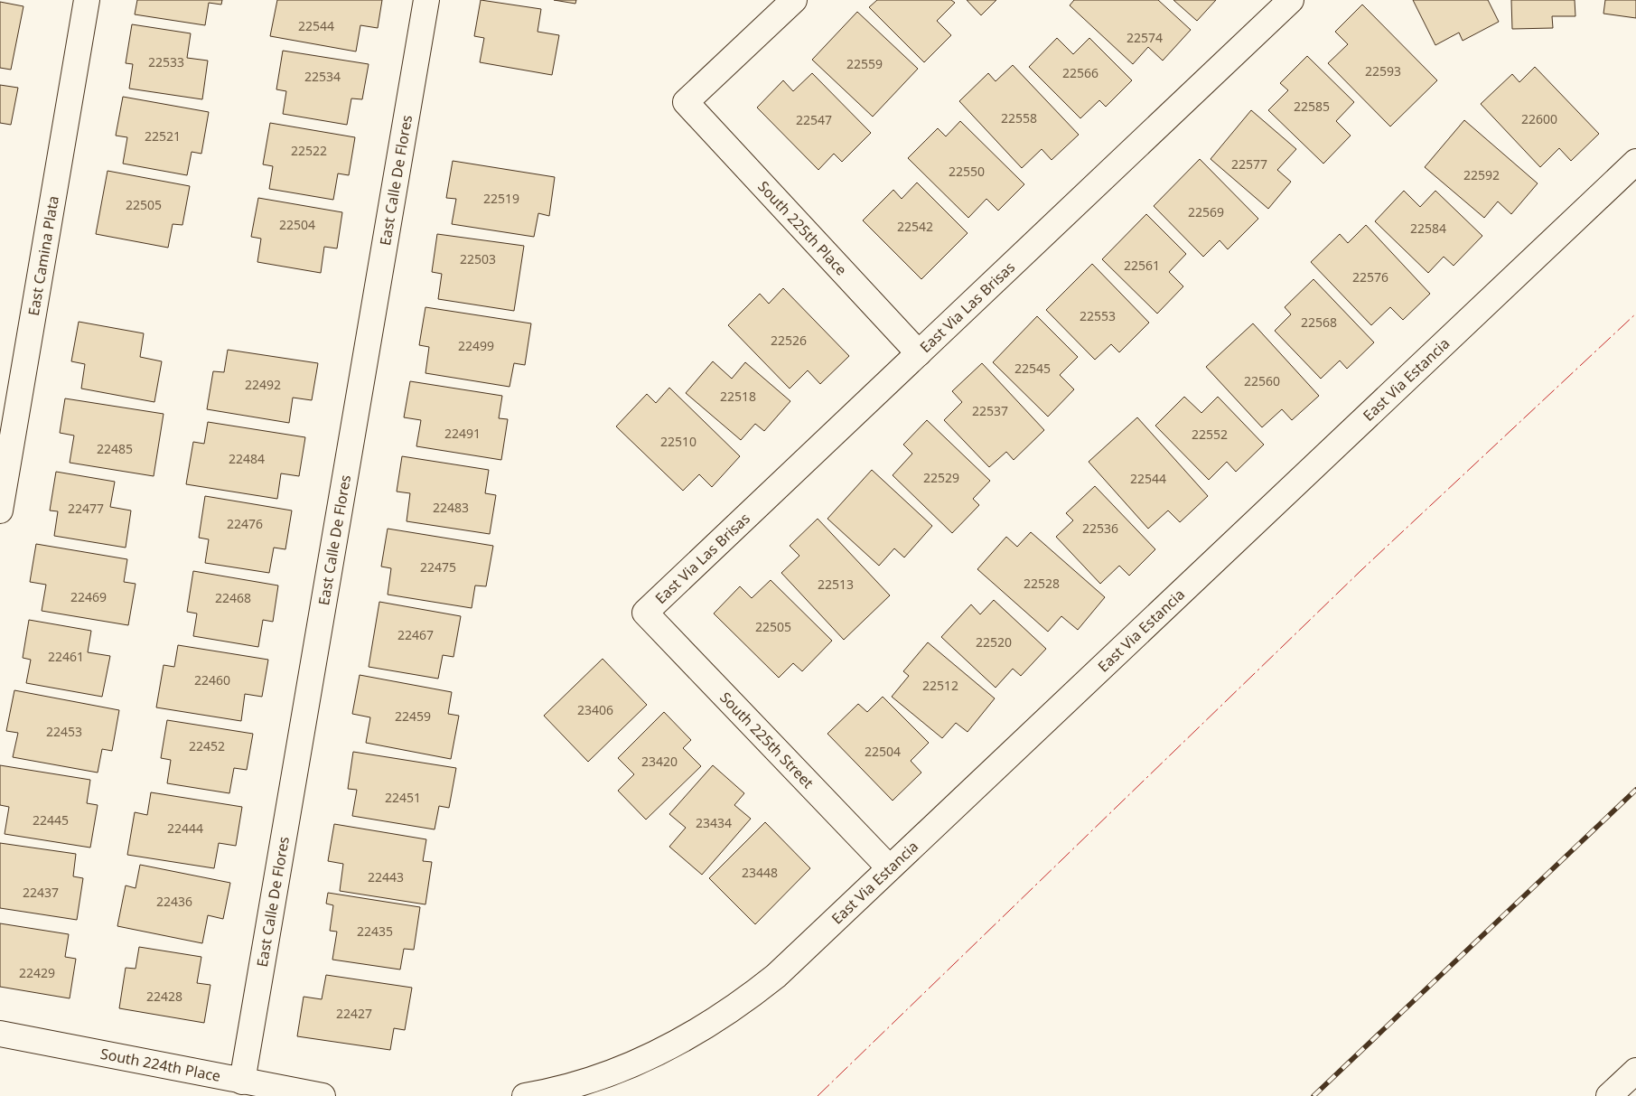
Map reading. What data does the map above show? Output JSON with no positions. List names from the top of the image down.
{
  "streets": {
    "street": [
      "East Calle De Flores",
      "South 225th Place",
      "East Camina Plata",
      "East Via Las Brisas",
      "East Via Estancia",
      "South 225th Street",
      "South 224th Place"
    ]
  },
  "crossings": [
    ["East Calle De Flores", "South 224th Place"],
    ["South 225th Place", "East Via Las Brisas"],
    ["East Via Las Brisas", "South 225th Street"],
    ["East Via Estancia", "South 225th Street"]
  ],
  "house_numbers": [
    "22544",
    "22574",
    "22533",
    "22559",
    "22593",
    "22566",
    "22534",
    "22585",
    "22558",
    "22600",
    "22547",
    "22521",
    "22522",
    "22577",
    "22550",
    "22592",
    "22519",
    "22505",
    "22569",
    "22504",
    "22542",
    "22584",
    "22503",
    "22561",
    "22576",
    "22553",
    "22568",
    "22526",
    "22499",
    "22545",
    "22560",
    "22492",
    "22518",
    "22537",
    "22491",
    "22552",
    "22510",
    "22485",
    "22484",
    "22529",
    "22544",
    "22483",
    "22477",
    "22476",
    "22536",
    "22475",
    "22528",
    "22513",
    "22469",
    "22468",
    "22505",
    "22467",
    "22520",
    "22461",
    "22460",
    "22512",
    "23406",
    "22459",
    "22453",
    "22452",
    "22504",
    "23420",
    "22451",
    "22445",
    "23434",
    "22444",
    "23448",
    "22443",
    "22437",
    "22436",
    "22435",
    "22429",
    "22428",
    "22427"
  ]
}
